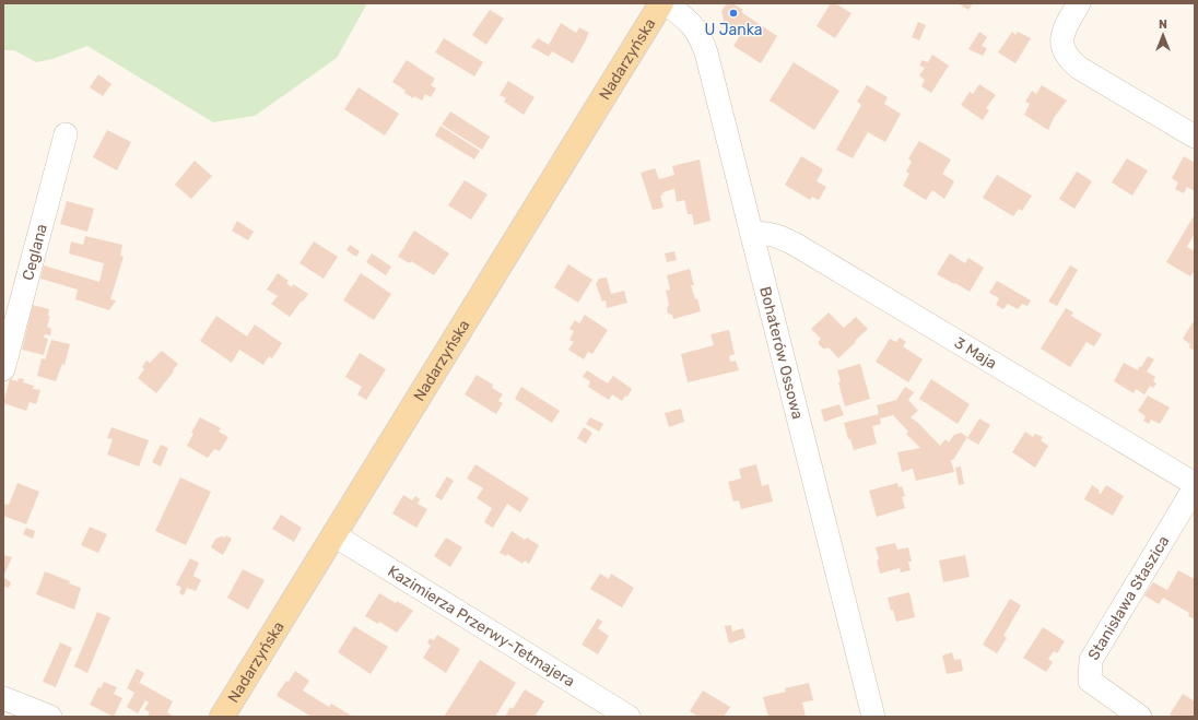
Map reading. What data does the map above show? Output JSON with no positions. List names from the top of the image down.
{
  "streets": {
    "main road": ["Nadarzyńska"],
    "street": [
      "Ceglana",
      "Bohaterów Ossowa",
      "3 Maja",
      "Stanisława Staszica",
      "Kazimierza Przerwy-Tetmajera"
    ]
  },
  "crossings": [
    ["Nadarzyńska", "Kazimierza Przerwy-Tetmajera"],
    ["Bohaterów Ossowa", "3 Maja"],
    ["3 Maja", "Stanisława Staszica"]
  ],
  "places": ["U Janka"],
  "north": "top"
}
